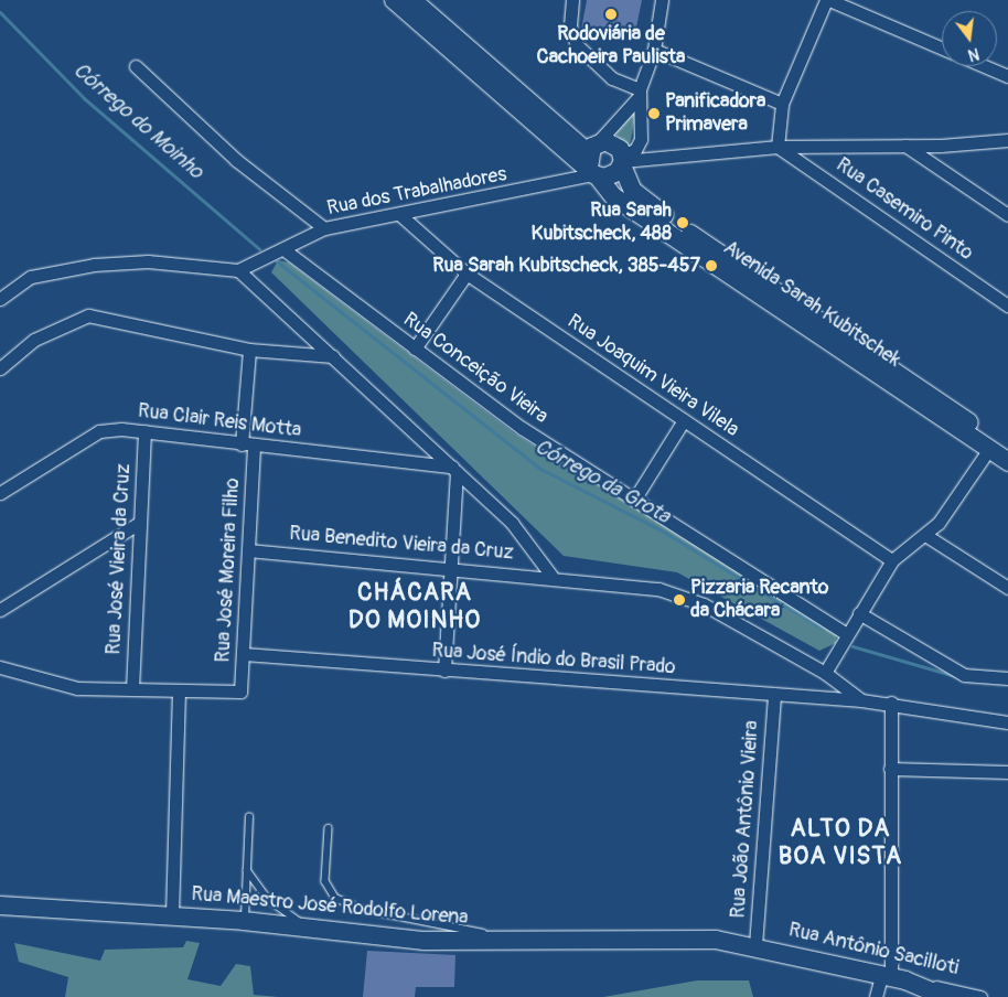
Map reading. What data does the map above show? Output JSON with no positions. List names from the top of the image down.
{
  "streets": {
    "main road": ["Avenida Sarah Kubitschek", "Rua Maestro José Rodolfo Lorena", "Rua Antônio Sacilloti"],
    "street": [
      "Rua dos Trabalhadores",
      "Rua Casemiro Pinto",
      "Rua Conceição Vieira",
      "Rua Joaquim Vieira Vilela",
      "Rua Clair Reis Motta",
      "Rua Benedito Vieira da Cruz",
      "Rua José Vieira da Cruz",
      "Rua José Moreira Filho",
      "Rua José Índio do Brasil Prado",
      "Rua João Antônio Vieira"
    ]
  },
  "crossings": [
    ["Rua dos Trabalhadores", "Avenida Sarah Kubitschek"],
    ["Rua dos Trabalhadores", "Rua Conceição Vieira"],
    ["Rua dos Trabalhadores", "Rua Joaquim Vieira Vilela"],
    ["Rua Clair Reis Motta", "Rua José Vieira da Cruz"],
    ["Rua Clair Reis Motta", "Rua José Moreira Filho"],
    ["Rua Benedito Vieira da Cruz", "Rua José Moreira Filho"],
    ["Rua Benedito Vieira da Cruz", "Rua José Índio do Brasil Prado"],
    ["Rua José Moreira Filho", "Rua José Índio do Brasil Prado"],
    ["Rua José Índio do Brasil Prado", "Rua João Antônio Vieira"],
    ["Rua João Antônio Vieira", "Rua Maestro José Rodolfo Lorena"],
    ["Rua João Antônio Vieira", "Rua Antônio Sacilloti"],
    ["Rua Maestro José Rodolfo Lorena", "Rua Antônio Sacilloti"]
  ],
  "districts": ["CHÁCARA DO MOINHO", "ALTO DA BOA VISTA"],
  "water": ["Córrego do Moinho", "Córrego da Grota"],
  "places": [
    "Rodoviária de Cachoeira Paulista",
    "Panificadora Primavera",
    "Rua Sarah Kubitscheck, 488",
    "Rua Sarah Kubitscheck, 385-457",
    "Pizzaria Recanto da Chácara"
  ],
  "north": "bottom"
}
